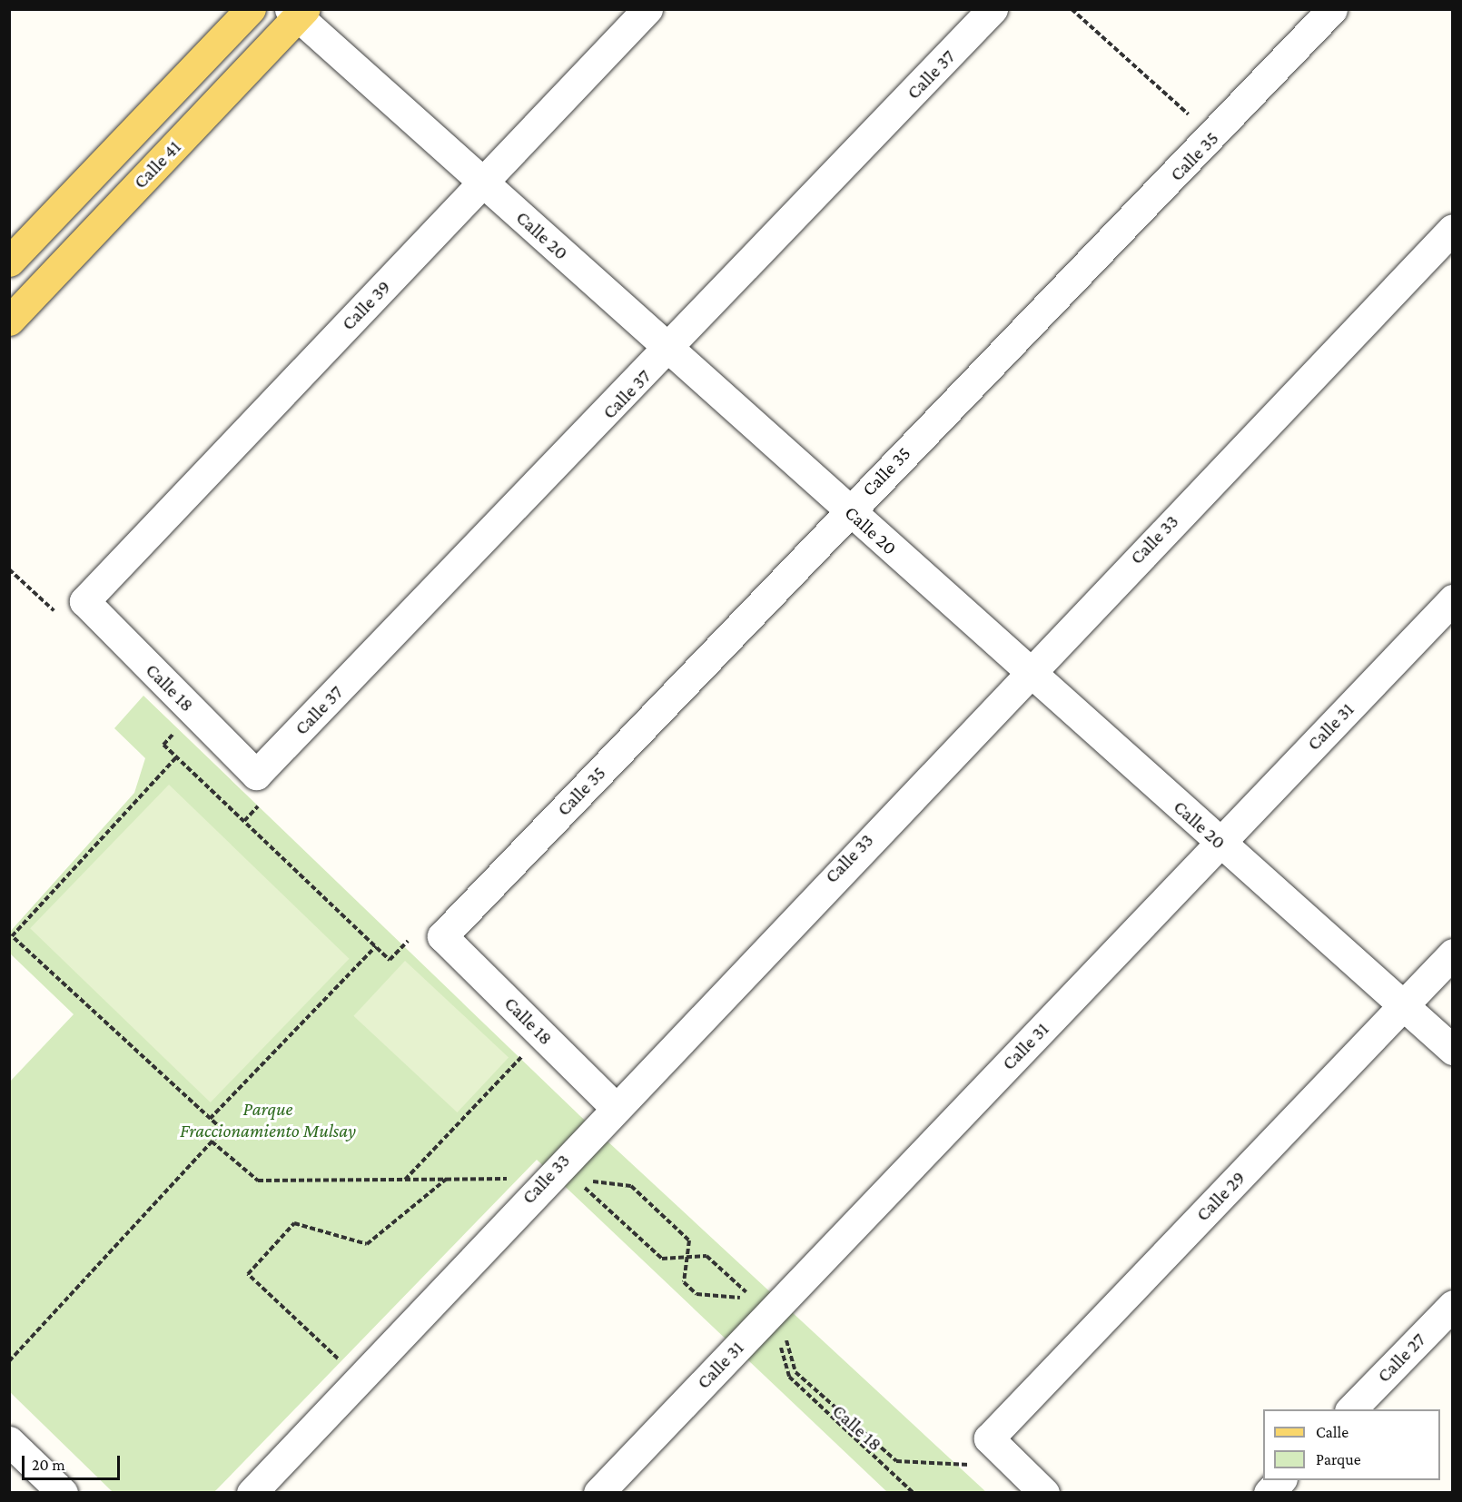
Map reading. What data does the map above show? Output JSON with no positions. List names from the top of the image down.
{
  "streets": {
    "main road": ["Calle 41"],
    "street": [
      "Calle 37",
      "Calle 35",
      "Calle 20",
      "Calle 39",
      "Calle 33",
      "Calle 18",
      "Calle 31",
      "Calle 29",
      "Calle 27"
    ]
  },
  "crossings": [
    ["Calle 37", "Calle 20"],
    ["Calle 37", "Calle 18"],
    ["Calle 35", "Calle 20"],
    ["Calle 35", "Calle 18"],
    ["Calle 41", "Calle 20"],
    ["Calle 20", "Calle 39"],
    ["Calle 20", "Calle 33"],
    ["Calle 20", "Calle 31"],
    ["Calle 20", "Calle 29"],
    ["Calle 39", "Calle 18"],
    ["Calle 33", "Calle 18"]
  ],
  "parks": ["Parque Fraccionamiento Mulsay"],
  "legend": ["Calle", "Parque"],
  "scale_bar": "20 m"
}
